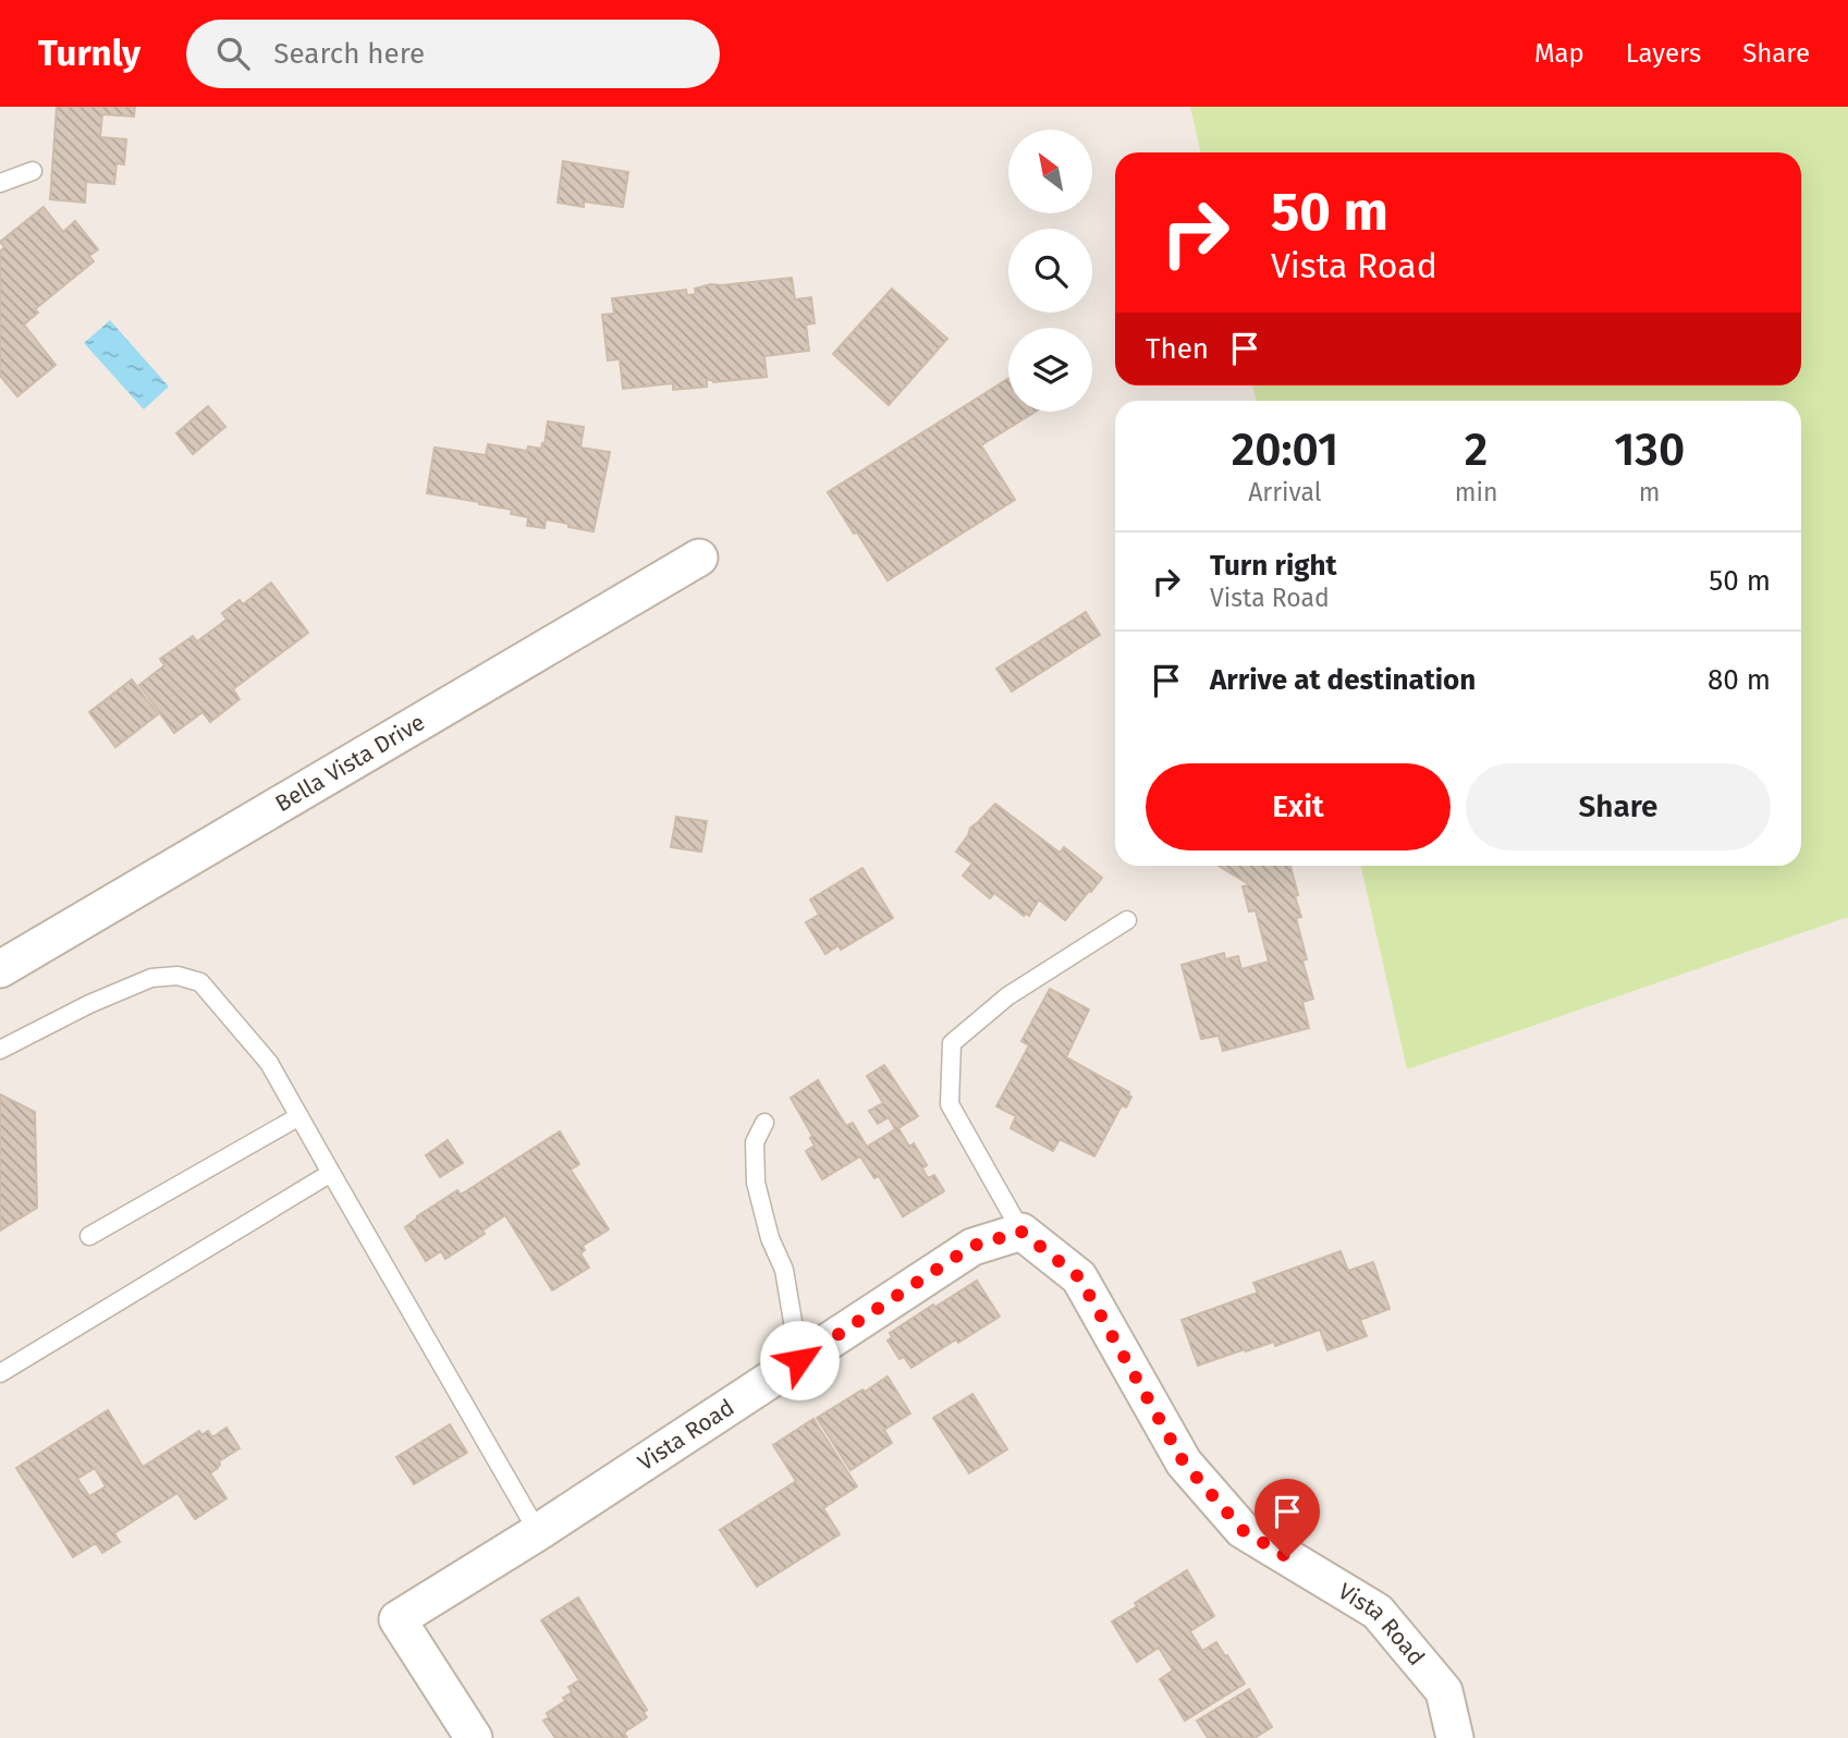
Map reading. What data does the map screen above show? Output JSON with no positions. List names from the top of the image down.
{
  "streets": {
    "street": ["Bella Vista Drive", "Vista Road"]
  },
  "north": "top left",
  "page": {
    "header": "Turnly",
    "search": "Search here",
    "nav": ["Map", "Layers", "Share"],
    "turn": ["50 m", "Vista Road"],
    "then": "Then",
    "eta": [
      "20:01",
      "Arrival",
      "2",
      "min",
      "130",
      "m"
    ],
    "list": [
      {
        "name": "Turn right",
        "note": "Vista Road",
        "value": "50 m"
      },
      {
        "name": "Arrive at destination",
        "value": "80 m"
      }
    ],
    "buttons": ["Exit", "Share"]
  }
}
